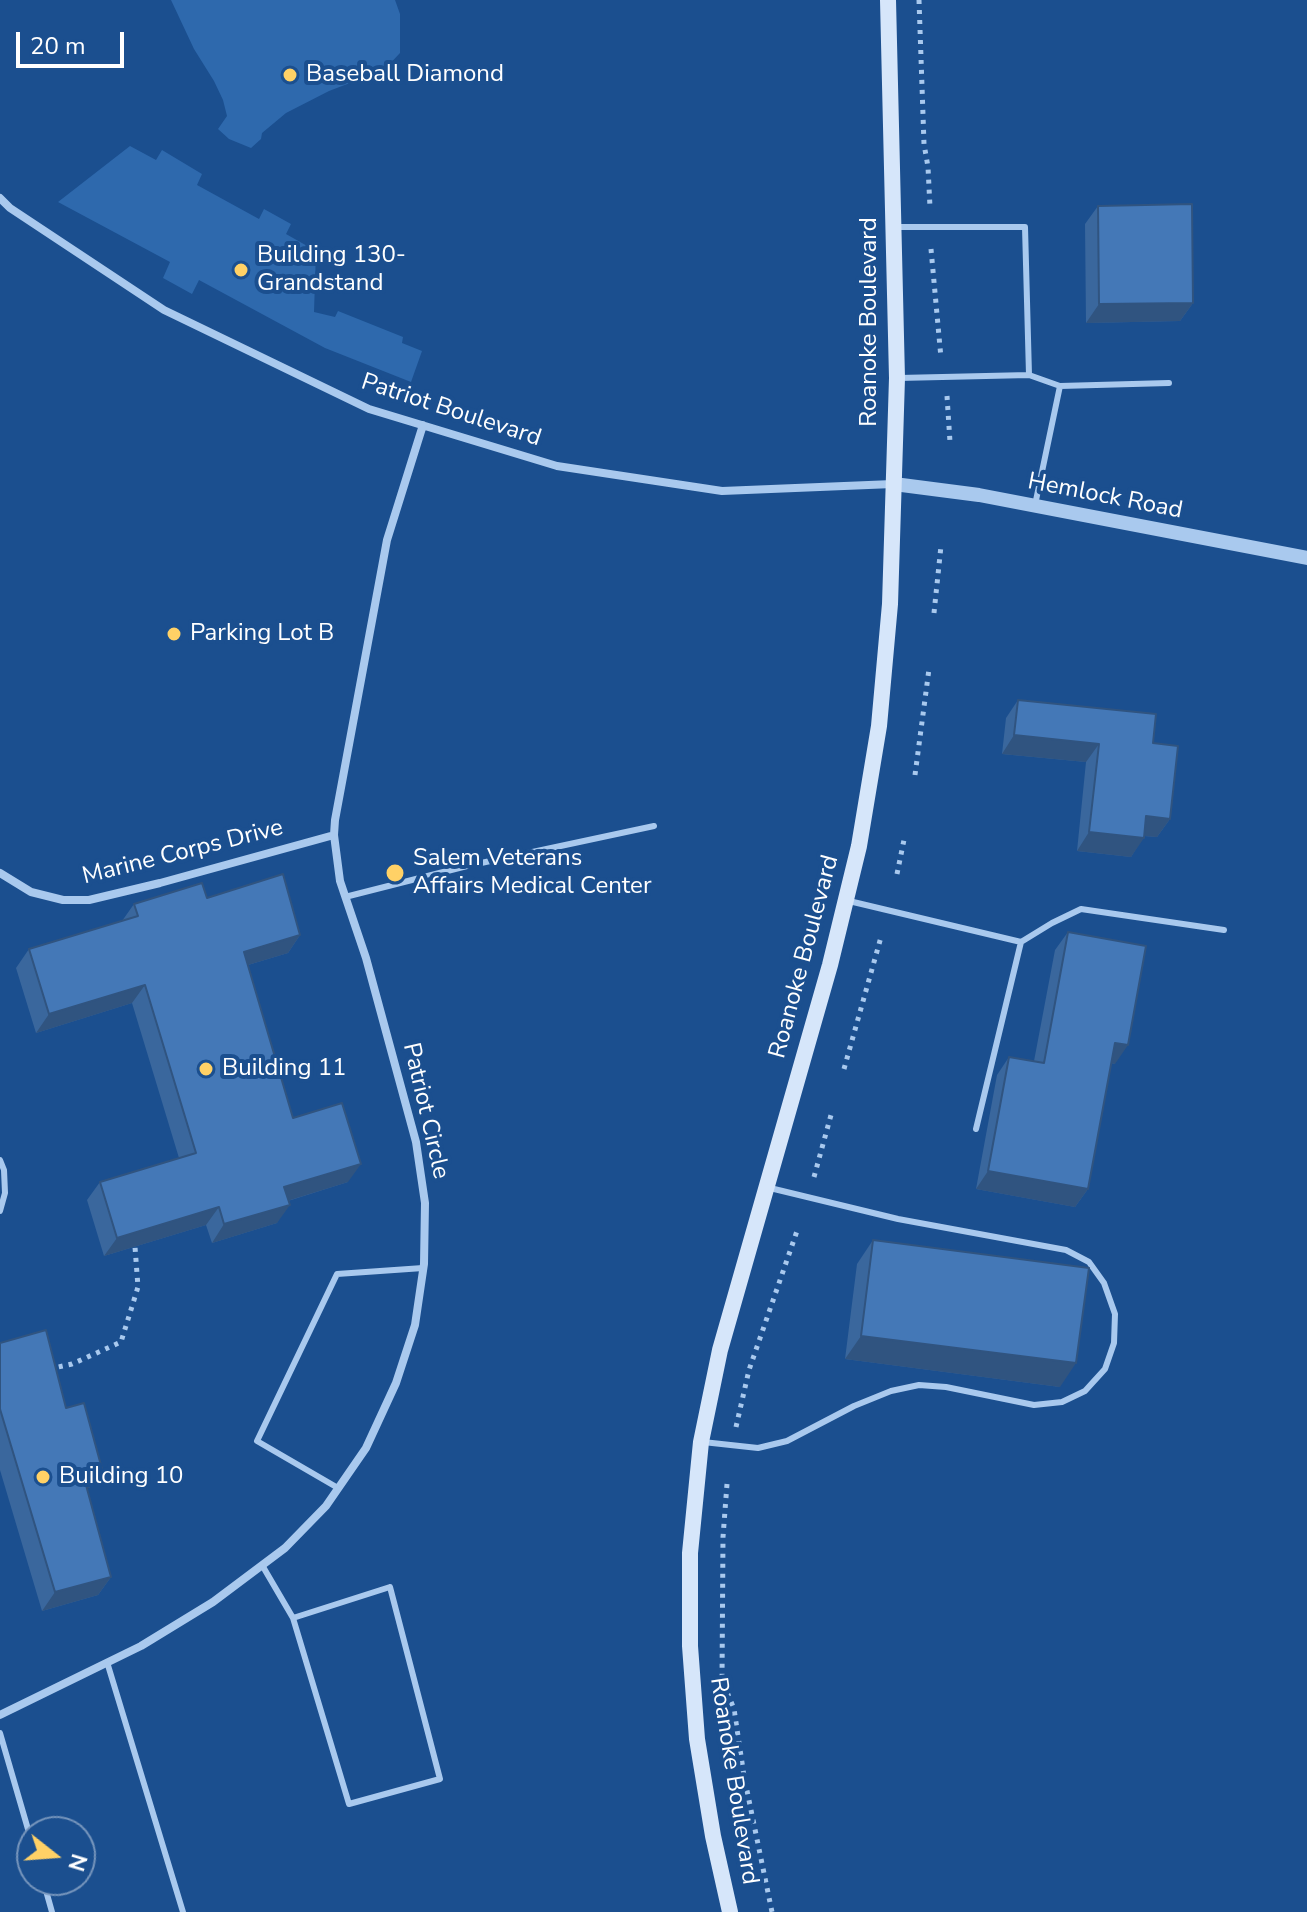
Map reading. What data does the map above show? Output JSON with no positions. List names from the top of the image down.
{
  "streets": {
    "main road": ["Roanoke Boulevard"],
    "street": [
      "Patriot Boulevard",
      "Hemlock Road",
      "Marine Corps Drive",
      "Patriot Circle"
    ]
  },
  "crossings": [
    ["Roanoke Boulevard", "Patriot Boulevard"],
    ["Roanoke Boulevard", "Hemlock Road"],
    ["Patriot Boulevard", "Hemlock Road"],
    ["Patriot Boulevard", "Patriot Circle"],
    ["Marine Corps Drive", "Patriot Circle"]
  ],
  "places": [
    "Baseball Diamond",
    "Building 130- Grandstand",
    "Parking Lot B",
    "Salem Veterans Affairs Medical Center",
    "Building 11",
    "Building 10"
  ],
  "scale_bar": "20 m",
  "north": "right"
}
